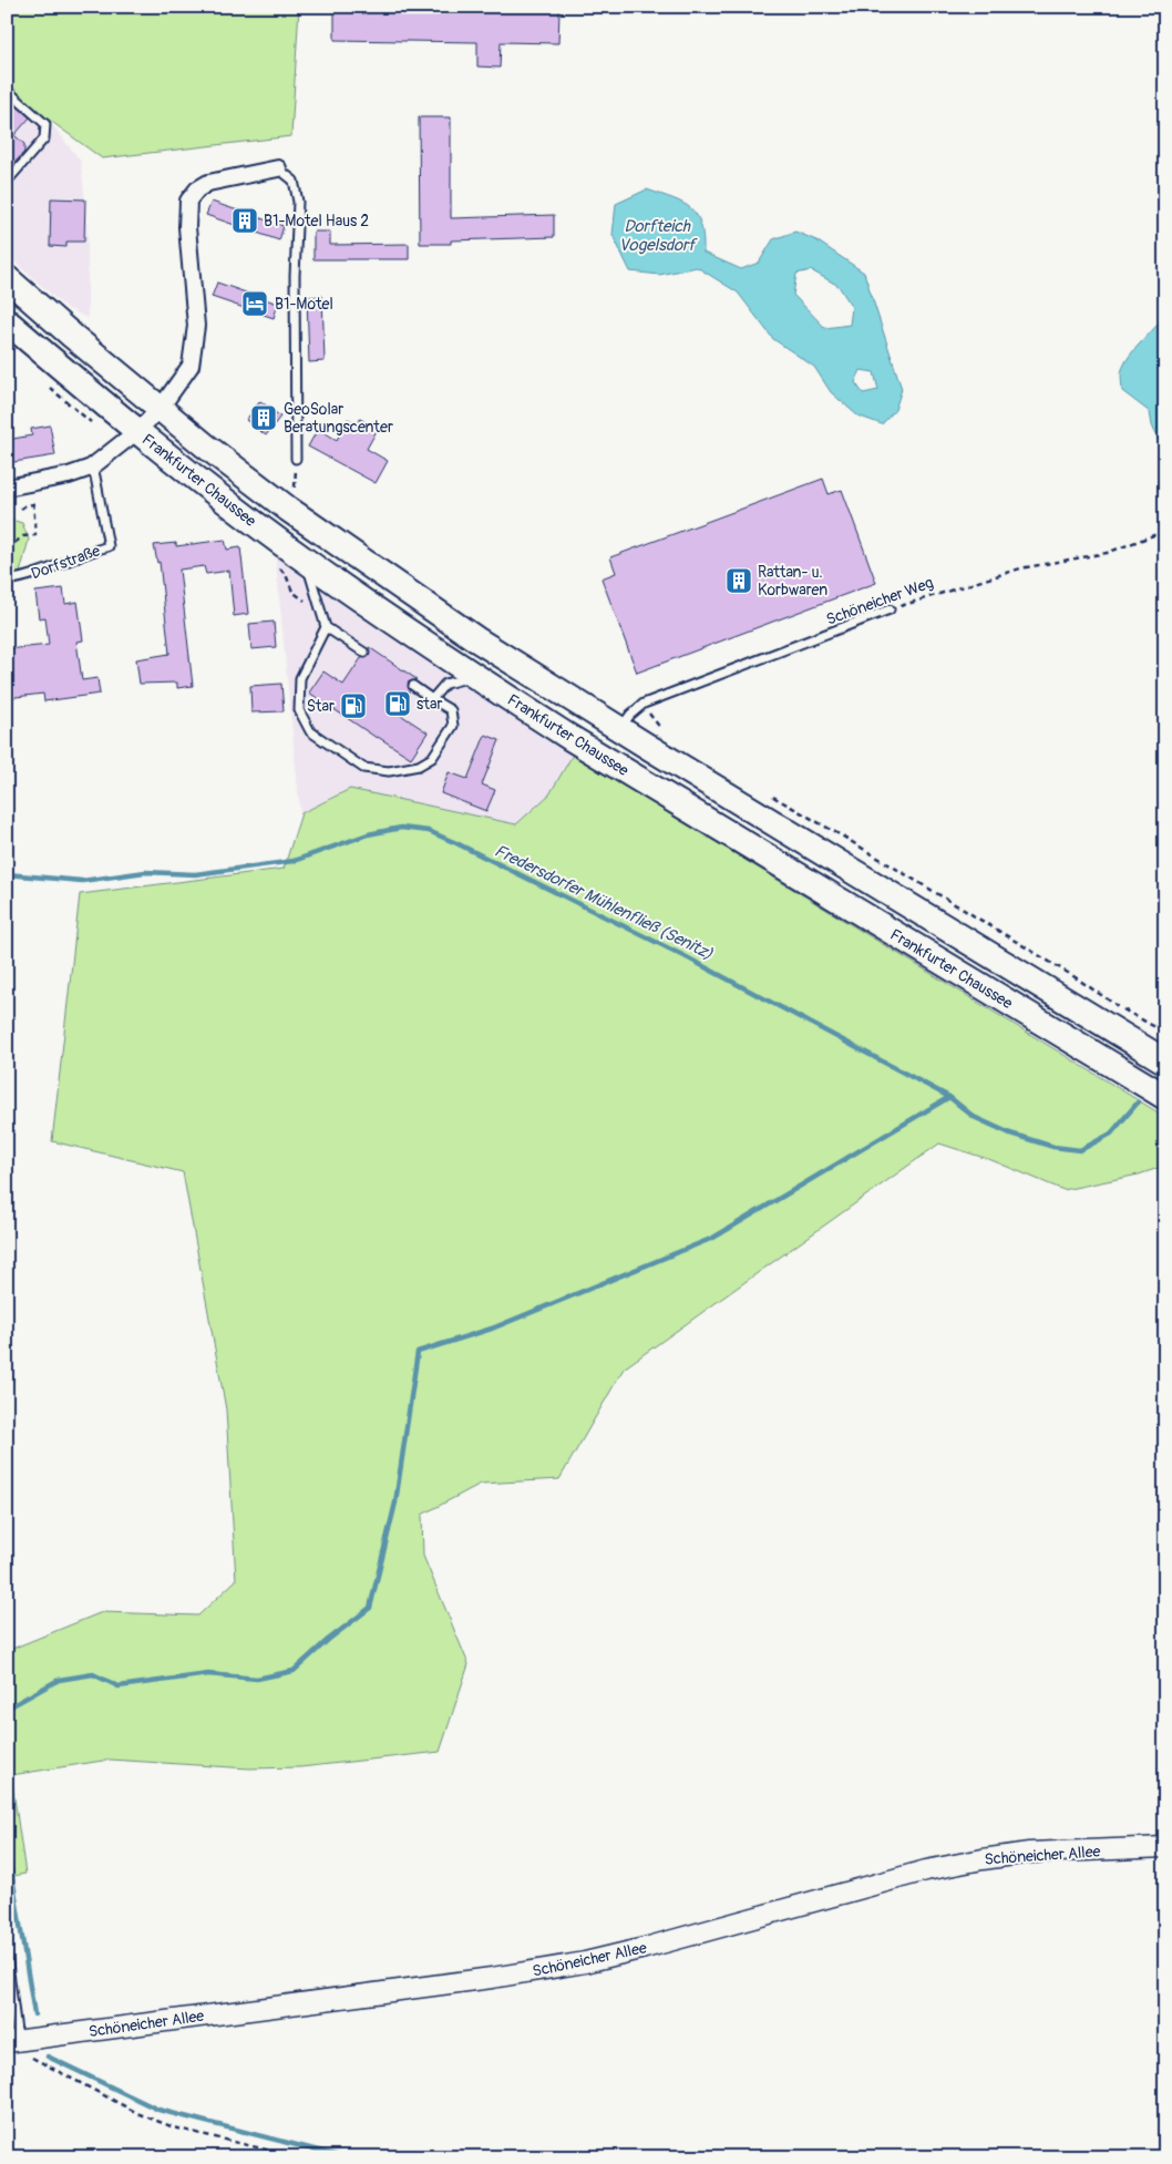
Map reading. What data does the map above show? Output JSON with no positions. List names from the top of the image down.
{
  "streets": {
    "main road": ["Frankfurter Chaussee"],
    "street": ["Schöneicher Allee"],
    "lane": ["Dorfstraße", "Schöneicher Weg"]
  },
  "crossings": [
    ["Frankfurter Chaussee", "Schöneicher Weg"]
  ],
  "water": ["Dorfteich Vogelsdorf", "Fredersdorfer Mühlenfließ (Senitz)"],
  "places": {
    "building": ["B1-Motel Haus 2", "GeoSolar Beratungscenter", "Rattan- u. Korbwaren"],
    "hotel": ["B1-Motel"],
    "fuel station": ["star", "Star"]
  }
}
